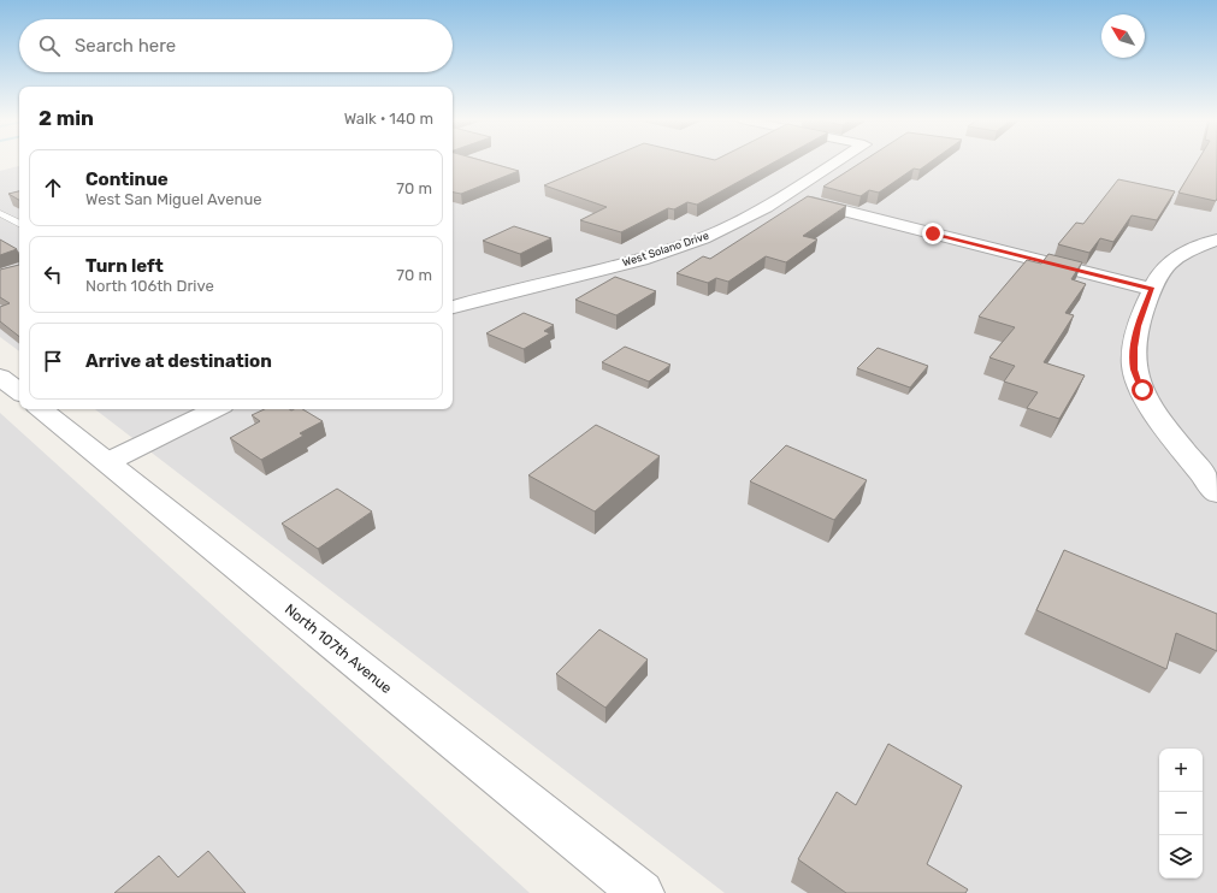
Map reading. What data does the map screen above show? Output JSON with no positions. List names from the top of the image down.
{
  "streets": {
    "street": ["West Solano Drive", "North 107th Avenue"]
  },
  "north": "top left",
  "page": {
    "search": "Search here",
    "heading": ["2 min", "Walk · 140 m"],
    "list": [
      ["Continue", "West San Miguel Avenue", "70 m"],
      ["Turn left", "North 106th Drive", "70 m"],
      "Arrive at destination"
    ],
    "map_buttons": ["+", "−"]
  }
}
